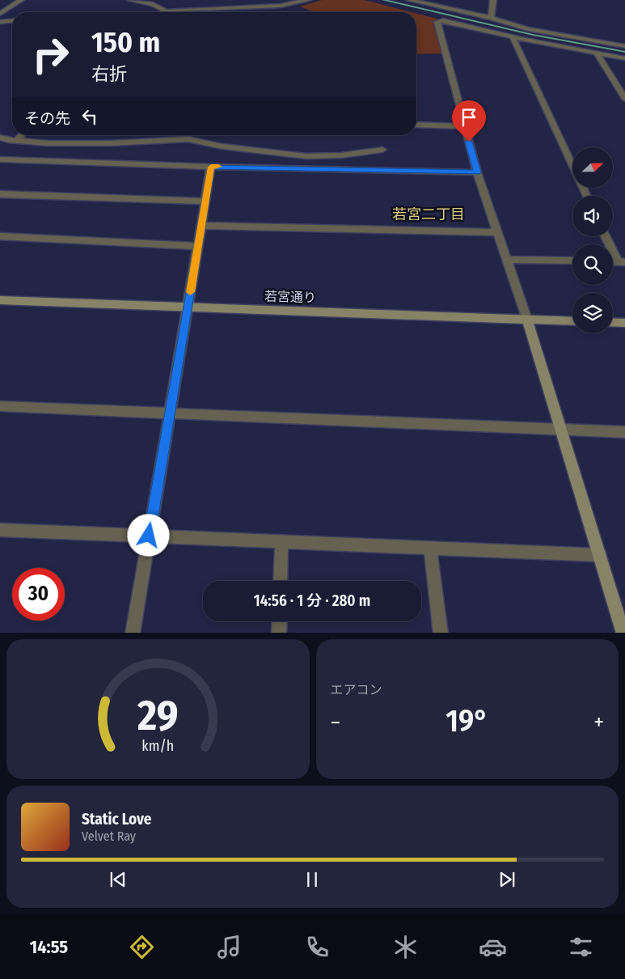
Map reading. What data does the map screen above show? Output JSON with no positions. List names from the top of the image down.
{
  "streets": {
    "street": ["若宮通り"]
  },
  "districts": ["若宮二丁目"],
  "north": "right",
  "page": {
    "turn": ["150 m", "右折"],
    "then": "その先",
    "limit": "30",
    "trip": "14:56 · 1 分 · 280 m",
    "tile": "エアコン",
    "heat": ["−", "19°", "+"],
    "song": ["Static Love", "Velvet Ray"],
    "tabs": "14:55",
    "gauge": ["29", "km/h"]
  }
}
